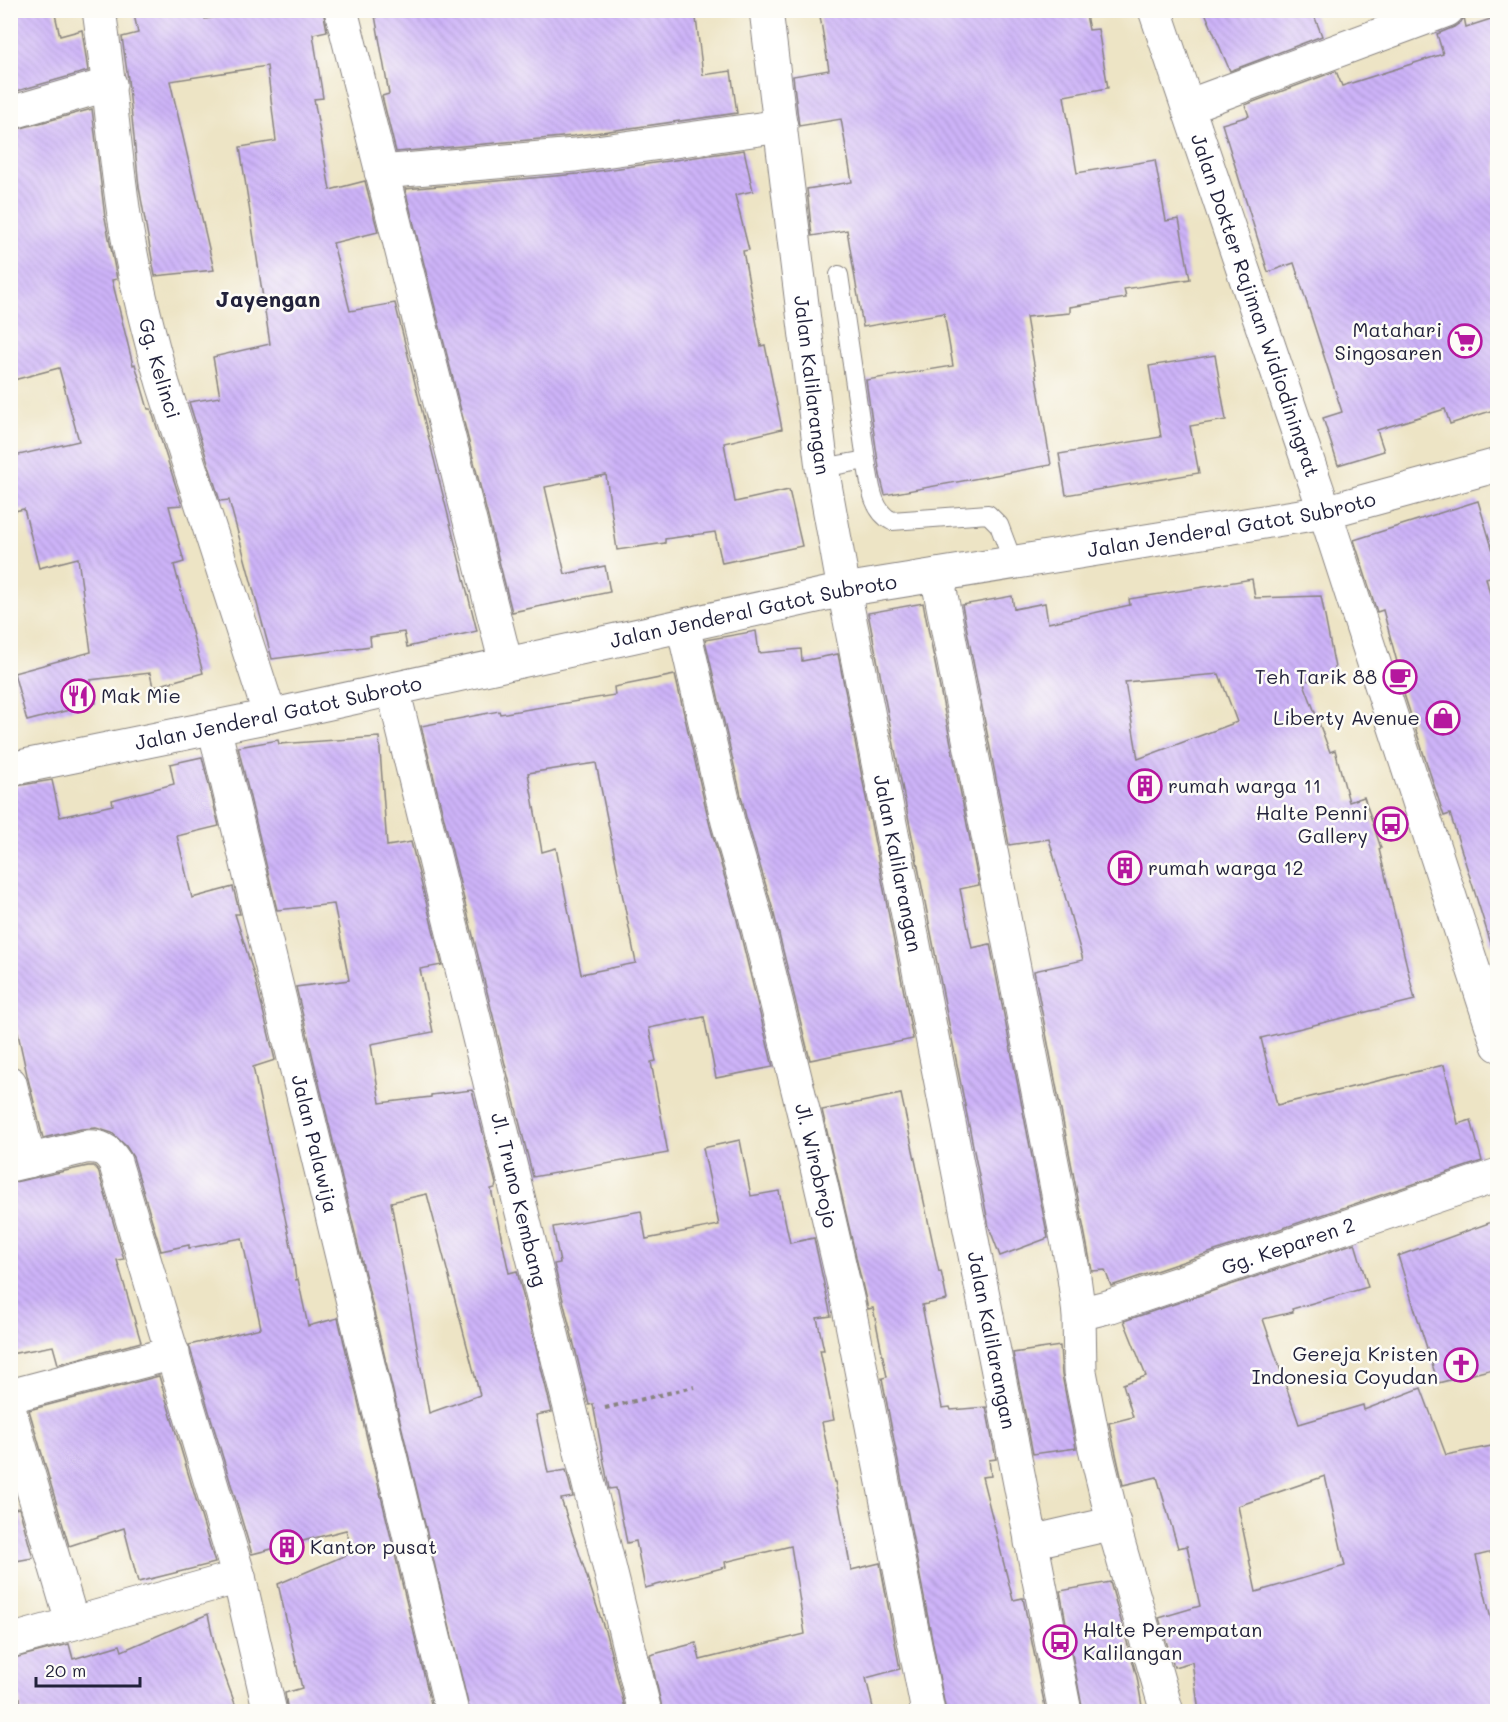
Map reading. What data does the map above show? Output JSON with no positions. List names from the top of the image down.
{
  "streets": {
    "street": [
      "Jalan Dokter Rajiman Widiodiningrat",
      "Gg. Kelinci",
      "Jalan Kalilarangan",
      "Jalan Jenderal Gatot Subroto",
      "Jalan Palawija",
      "Jl. Wirobrojo",
      "Jl. Truno Kembang",
      "Gg. Keparen 2"
    ]
  },
  "crossings": [
    ["Jalan Dokter Rajiman Widiodiningrat", "Jalan Jenderal Gatot Subroto"],
    ["Gg. Kelinci", "Jalan Jenderal Gatot Subroto"],
    ["Jalan Kalilarangan", "Jalan Jenderal Gatot Subroto"],
    ["Jalan Jenderal Gatot Subroto", "Jalan Palawija"],
    ["Jalan Jenderal Gatot Subroto", "Jl. Wirobrojo"],
    ["Jalan Jenderal Gatot Subroto", "Jl. Truno Kembang"]
  ],
  "districts": ["Jayengan"],
  "places": {
    "supermarket": ["Matahari Singosaren"],
    "cafe": ["Teh Tarik 88"],
    "restaurant": ["Mak Mie"],
    "shop": ["Liberty Avenue"],
    "building": ["rumah warga 11", "rumah warga 12", "Kantor pusat"],
    "bus stop": ["Halte Penni Gallery", "Halte Perempatan Kalilangan"],
    "church": ["Gereja Kristen Indonesia Coyudan"]
  },
  "scale_bar": "20 m"
}
